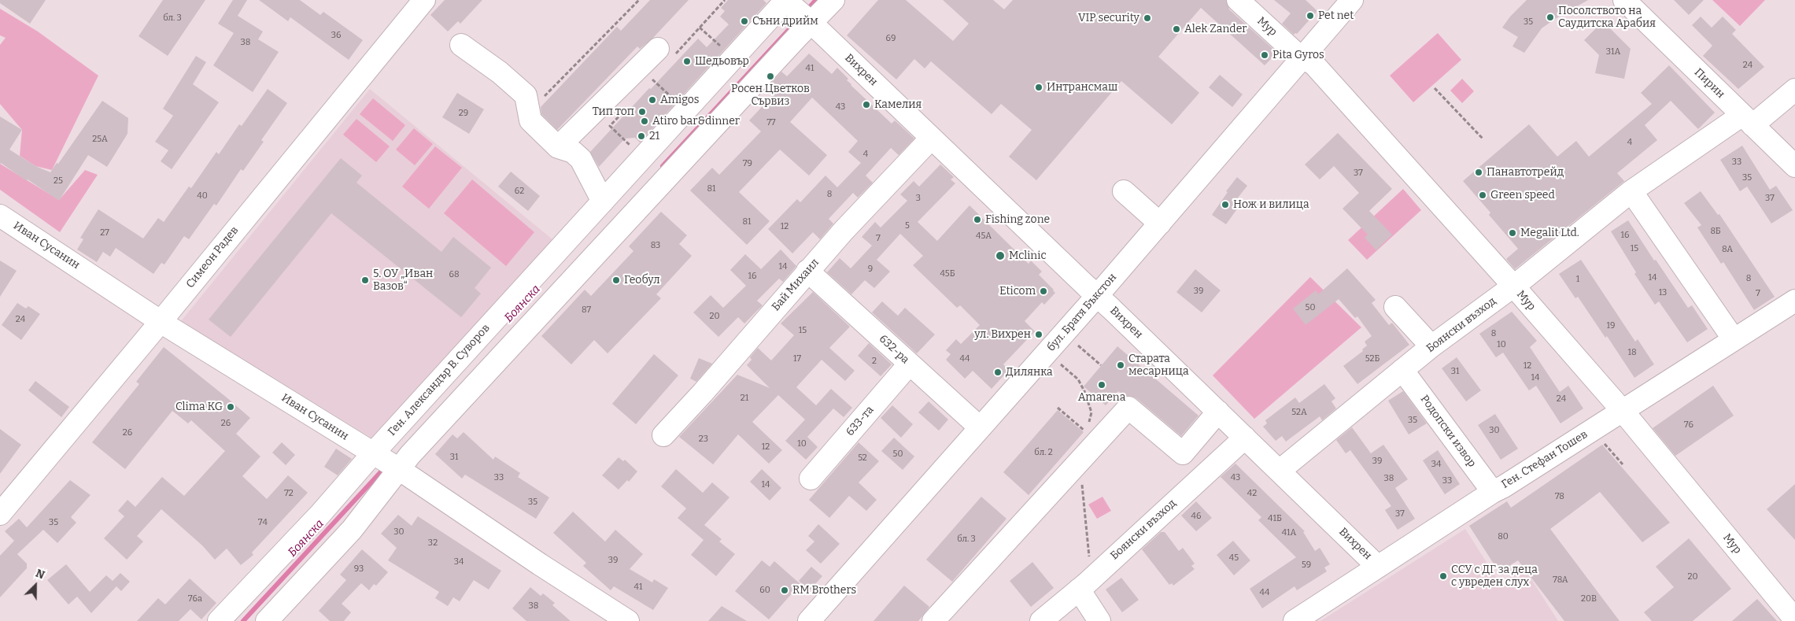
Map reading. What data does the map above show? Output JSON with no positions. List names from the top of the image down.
{
  "streets": {
    "street": [
      "Мур",
      "Вихрен",
      "Пирин",
      "Иван Сусанин",
      "Симеон Радев",
      "Бай Михаил",
      "бул. Братя Бъкстон",
      "Боянски възход",
      "632-ра",
      "Ген. Александър В. Суворов",
      "633-та",
      "Родопски извор",
      "Ген. Стефан Тошев"
    ]
  },
  "crossings": [
    ["Мур", "бул. Братя Бъкстон"],
    ["Мур", "Боянски възход"],
    ["Мур", "Ген. Стефан Тошев"],
    ["Вихрен", "Бай Михаил"],
    ["Вихрен", "бул. Братя Бъкстон"],
    ["Вихрен", "Боянски възход"],
    ["Вихрен", "Ген. Александър В. Суворов"],
    ["Вихрен", "Ген. Стефан Тошев"],
    ["Пирин", "Боянски възход"],
    ["Иван Сусанин", "Симеон Радев"],
    ["Иван Сусанин", "Ген. Александър В. Суворов"],
    ["Бай Михаил", "632-ра"],
    ["бул. Братя Бъкстон", "632-ра"],
    ["Боянски възход", "Родопски извор"],
    ["632-ра", "633-та"],
    ["Родопски извор", "Ген. Стефан Тошев"]
  ],
  "water": ["Боянска"],
  "places": [
    "Pet net",
    "Посолството на Саудитска Арабия",
    "VIP security",
    "Съни дрийм",
    "Alek Zander",
    "Pita Gyros",
    "Шедьовър",
    "Росен Цветков Сървиз",
    "Интрансмаш",
    "Amigos",
    "Камелия",
    "Тип топ",
    "Atiro bar&dinner",
    "21",
    "Панавтотрейд",
    "Green speed",
    "Нож и вилица",
    "Fishing zone",
    "Megalit Ltd.",
    "Mclinic",
    "5. ОУ „Иван Вазов“",
    "Геобул",
    "Eticom",
    "ул. Вихрен",
    "Старата месарница",
    "Дилянка",
    "Amarena",
    "Clima KG",
    "ССУ с ДГ за деца с увреден слух",
    "RM Brothers"
  ],
  "house_numbers": [
    "бл. 3",
    "35",
    "36",
    "69",
    "38",
    "31А",
    "24",
    "41",
    "43",
    "29",
    "77",
    "25A",
    "4",
    "4",
    "33",
    "79",
    "37",
    "35",
    "25",
    "81",
    "62",
    "8",
    "40",
    "3",
    "37",
    "81",
    "5",
    "12",
    "8Б",
    "27",
    "16",
    "45А",
    "7",
    "83",
    "15",
    "8А",
    "14",
    "9",
    "45Б",
    "68",
    "16",
    "14",
    "8",
    "1",
    "39",
    "13",
    "7",
    "50",
    "87",
    "20",
    "24",
    "19",
    "15",
    "8",
    "10",
    "18",
    "17",
    "44",
    "52Б",
    "2",
    "12",
    "31",
    "14",
    "21",
    "24",
    "52А",
    "35",
    "26",
    "76",
    "30",
    "26",
    "23",
    "10",
    "12",
    "бл. 2",
    "50",
    "31",
    "52",
    "39",
    "34",
    "33",
    "43",
    "38",
    "33",
    "14",
    "72",
    "42",
    "78",
    "35",
    "37",
    "46",
    "41Б",
    "35",
    "74",
    "30",
    "41А",
    "80",
    "бл. 3",
    "32",
    "45",
    "39",
    "34",
    "59",
    "93",
    "20",
    "78А",
    "41",
    "60",
    "44",
    "76a",
    "20В",
    "38"
  ],
  "north": "top right"
}
